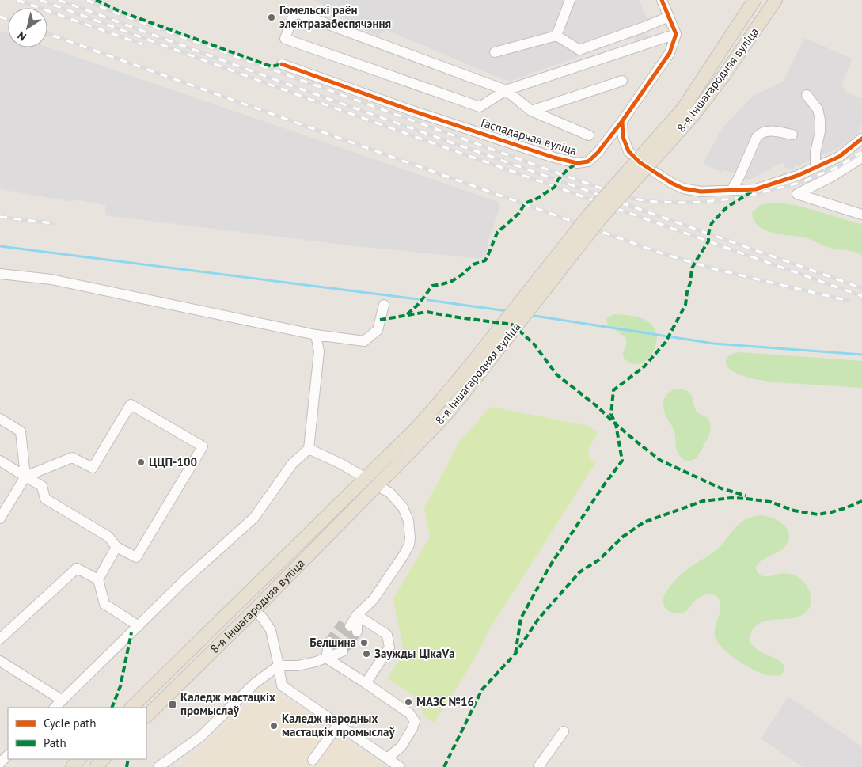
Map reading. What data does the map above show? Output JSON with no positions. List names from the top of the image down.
{
  "streets": {
    "main road": ["8-я Іншагародняя вуліца"],
    "street": ["Гаспадарчая вуліца"]
  },
  "places": {
    "other": [
      "Гомельскі раён электразабеспячэння",
      "ЦЦП-100",
      "Белшина",
      "Заужды ЦікаVа",
      "МАЗС №16",
      "Каледж народных мастацкіх промыслаў"
    ],
    "transit": ["Каледж мастацкіх промыслаў"]
  },
  "legend": ["Cycle path", "Path"],
  "north": "bottom left"
}
